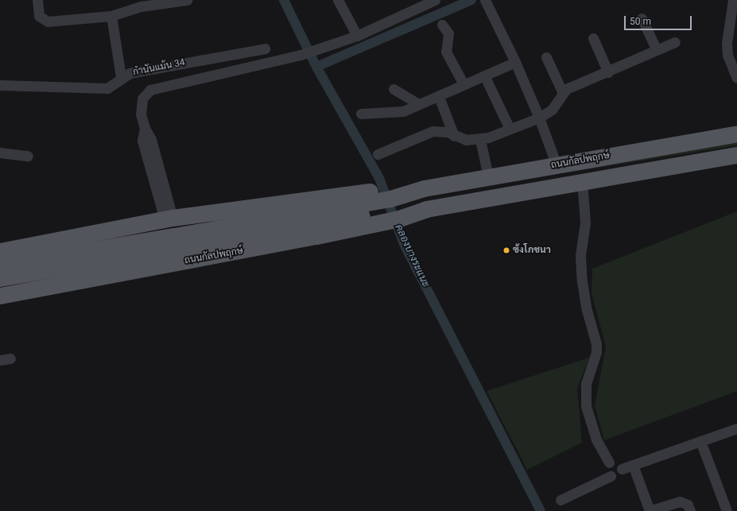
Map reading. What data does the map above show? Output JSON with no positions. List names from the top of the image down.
{
  "streets": {
    "main road": ["ถนนกัลปพฤกษ์"],
    "street": ["กำนันแม้น 34"]
  },
  "water": ["คลองบางระแนะ"],
  "places": ["ซ้งโภชนา"],
  "scale_bar": "50 m"
}
